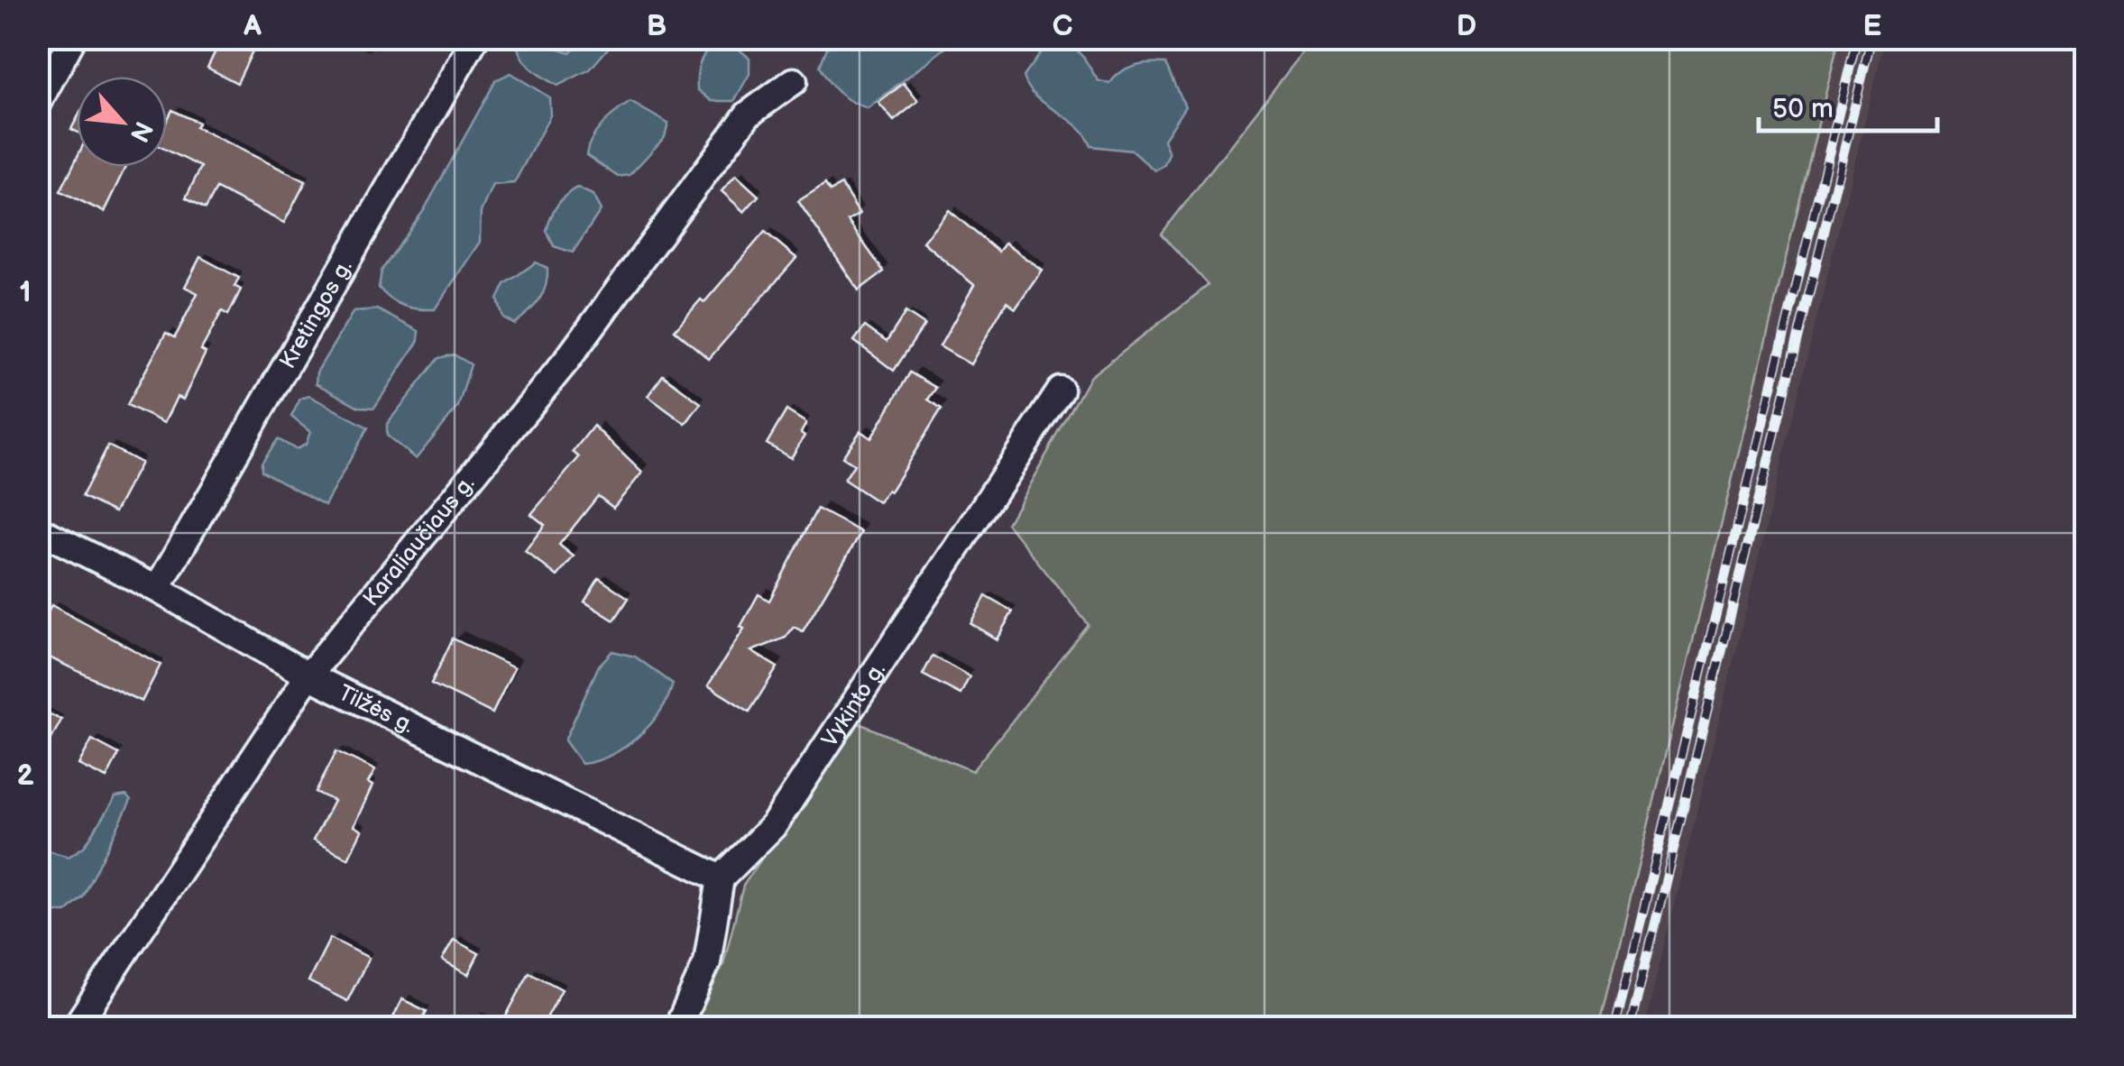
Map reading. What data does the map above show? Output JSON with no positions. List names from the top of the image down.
{
  "streets": {
    "street": [
      "Kretingos g.",
      "Karaliaučiaus g.",
      "Vykinto g.",
      "Tilžės g."
    ]
  },
  "crossings": [
    ["Kretingos g.", "Tilžės g."],
    ["Karaliaučiaus g.", "Tilžės g."],
    ["Vykinto g.", "Tilžės g."]
  ],
  "scale_bar": "50 m",
  "north": "bottom right",
  "grid": {
    "columns": [
      "A",
      "B",
      "C",
      "D",
      "E"
    ],
    "rows": ["1", "2"]
  }
}
